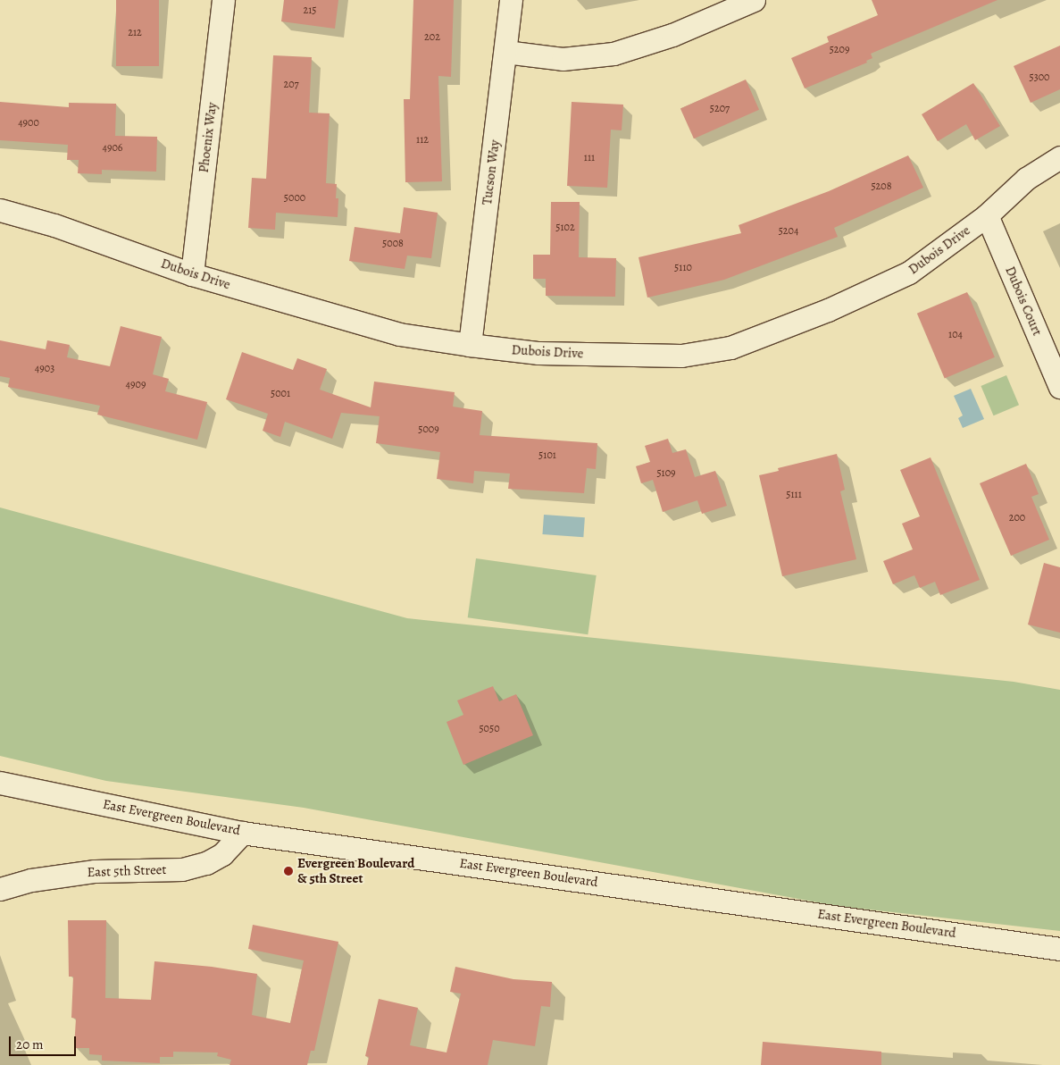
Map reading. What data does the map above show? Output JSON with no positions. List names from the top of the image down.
{
  "streets": {
    "street": [
      "Phoenix Way",
      "Tucson Way",
      "Dubois Drive",
      "Dubois Court",
      "East Evergreen Boulevard",
      "East 5th Street"
    ]
  },
  "crossings": [
    ["Phoenix Way", "Dubois Drive"],
    ["Tucson Way", "Dubois Drive"],
    ["Dubois Drive", "Dubois Court"],
    ["East Evergreen Boulevard", "East 5th Street"]
  ],
  "places": ["Evergreen Boulevard & 5th Street"],
  "house_numbers": [
    "215",
    "212",
    "202",
    "5209",
    "5300",
    "207",
    "5207",
    "4900",
    "112",
    "4906",
    "111",
    "5208",
    "5000",
    "5102",
    "5204",
    "5008",
    "5110",
    "104",
    "4903",
    "4909",
    "5001",
    "5009",
    "5101",
    "5109",
    "5111",
    "200",
    "5050"
  ],
  "scale_bar": "20 m"
}
